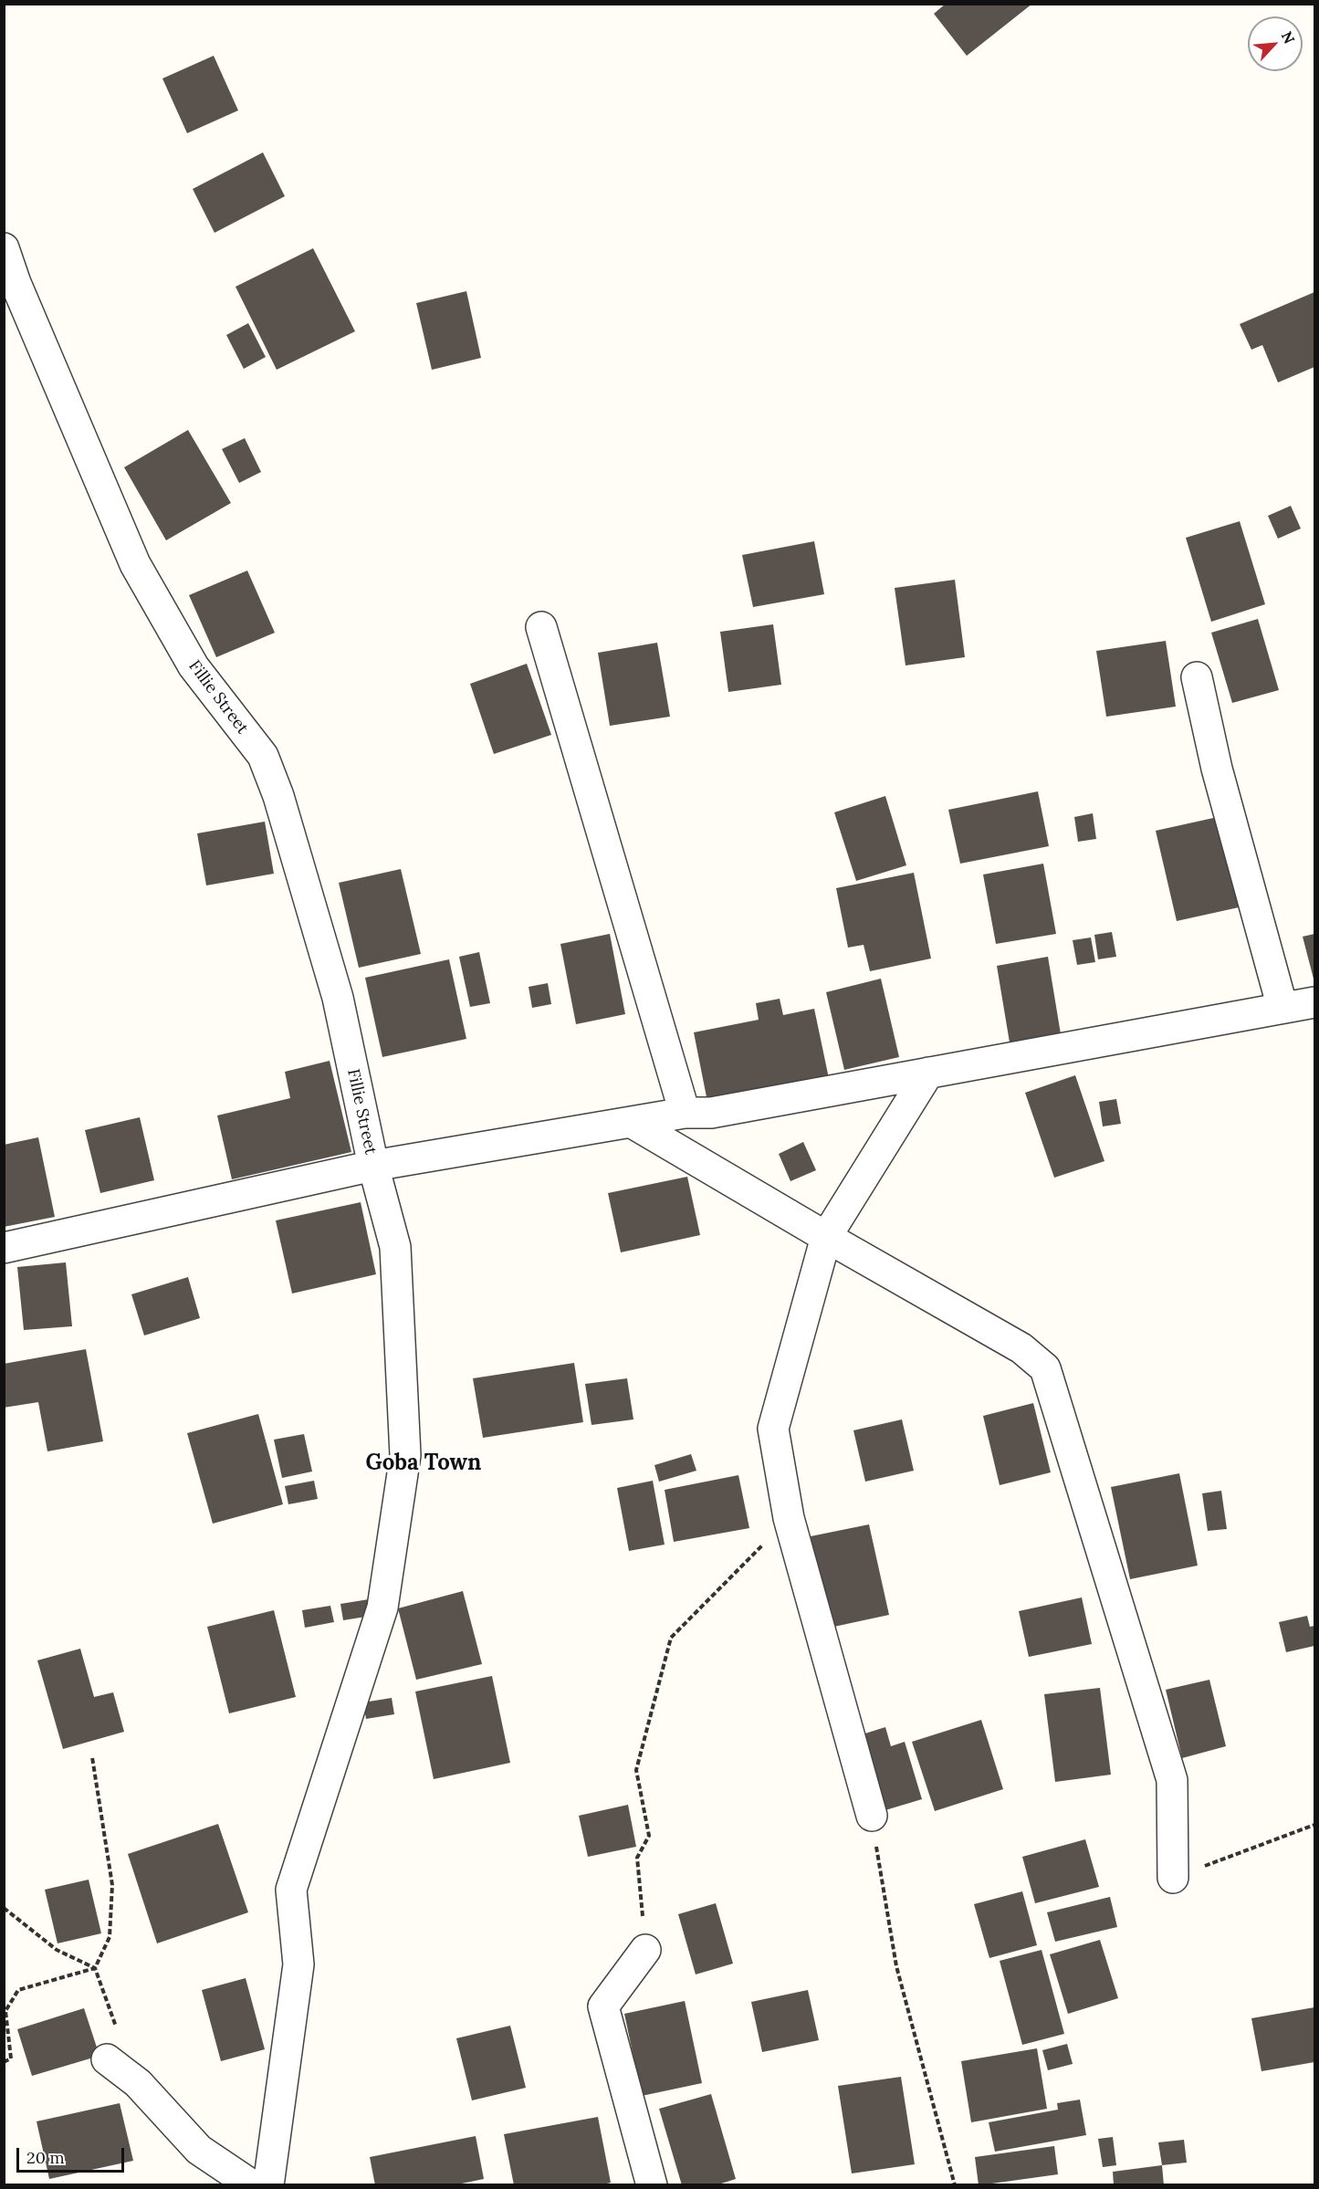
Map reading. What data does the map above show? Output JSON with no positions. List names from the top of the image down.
{
  "streets": {
    "street": ["Fillie Street"]
  },
  "districts": ["Goba Town"],
  "scale_bar": "20 m",
  "north": "top right"
}
